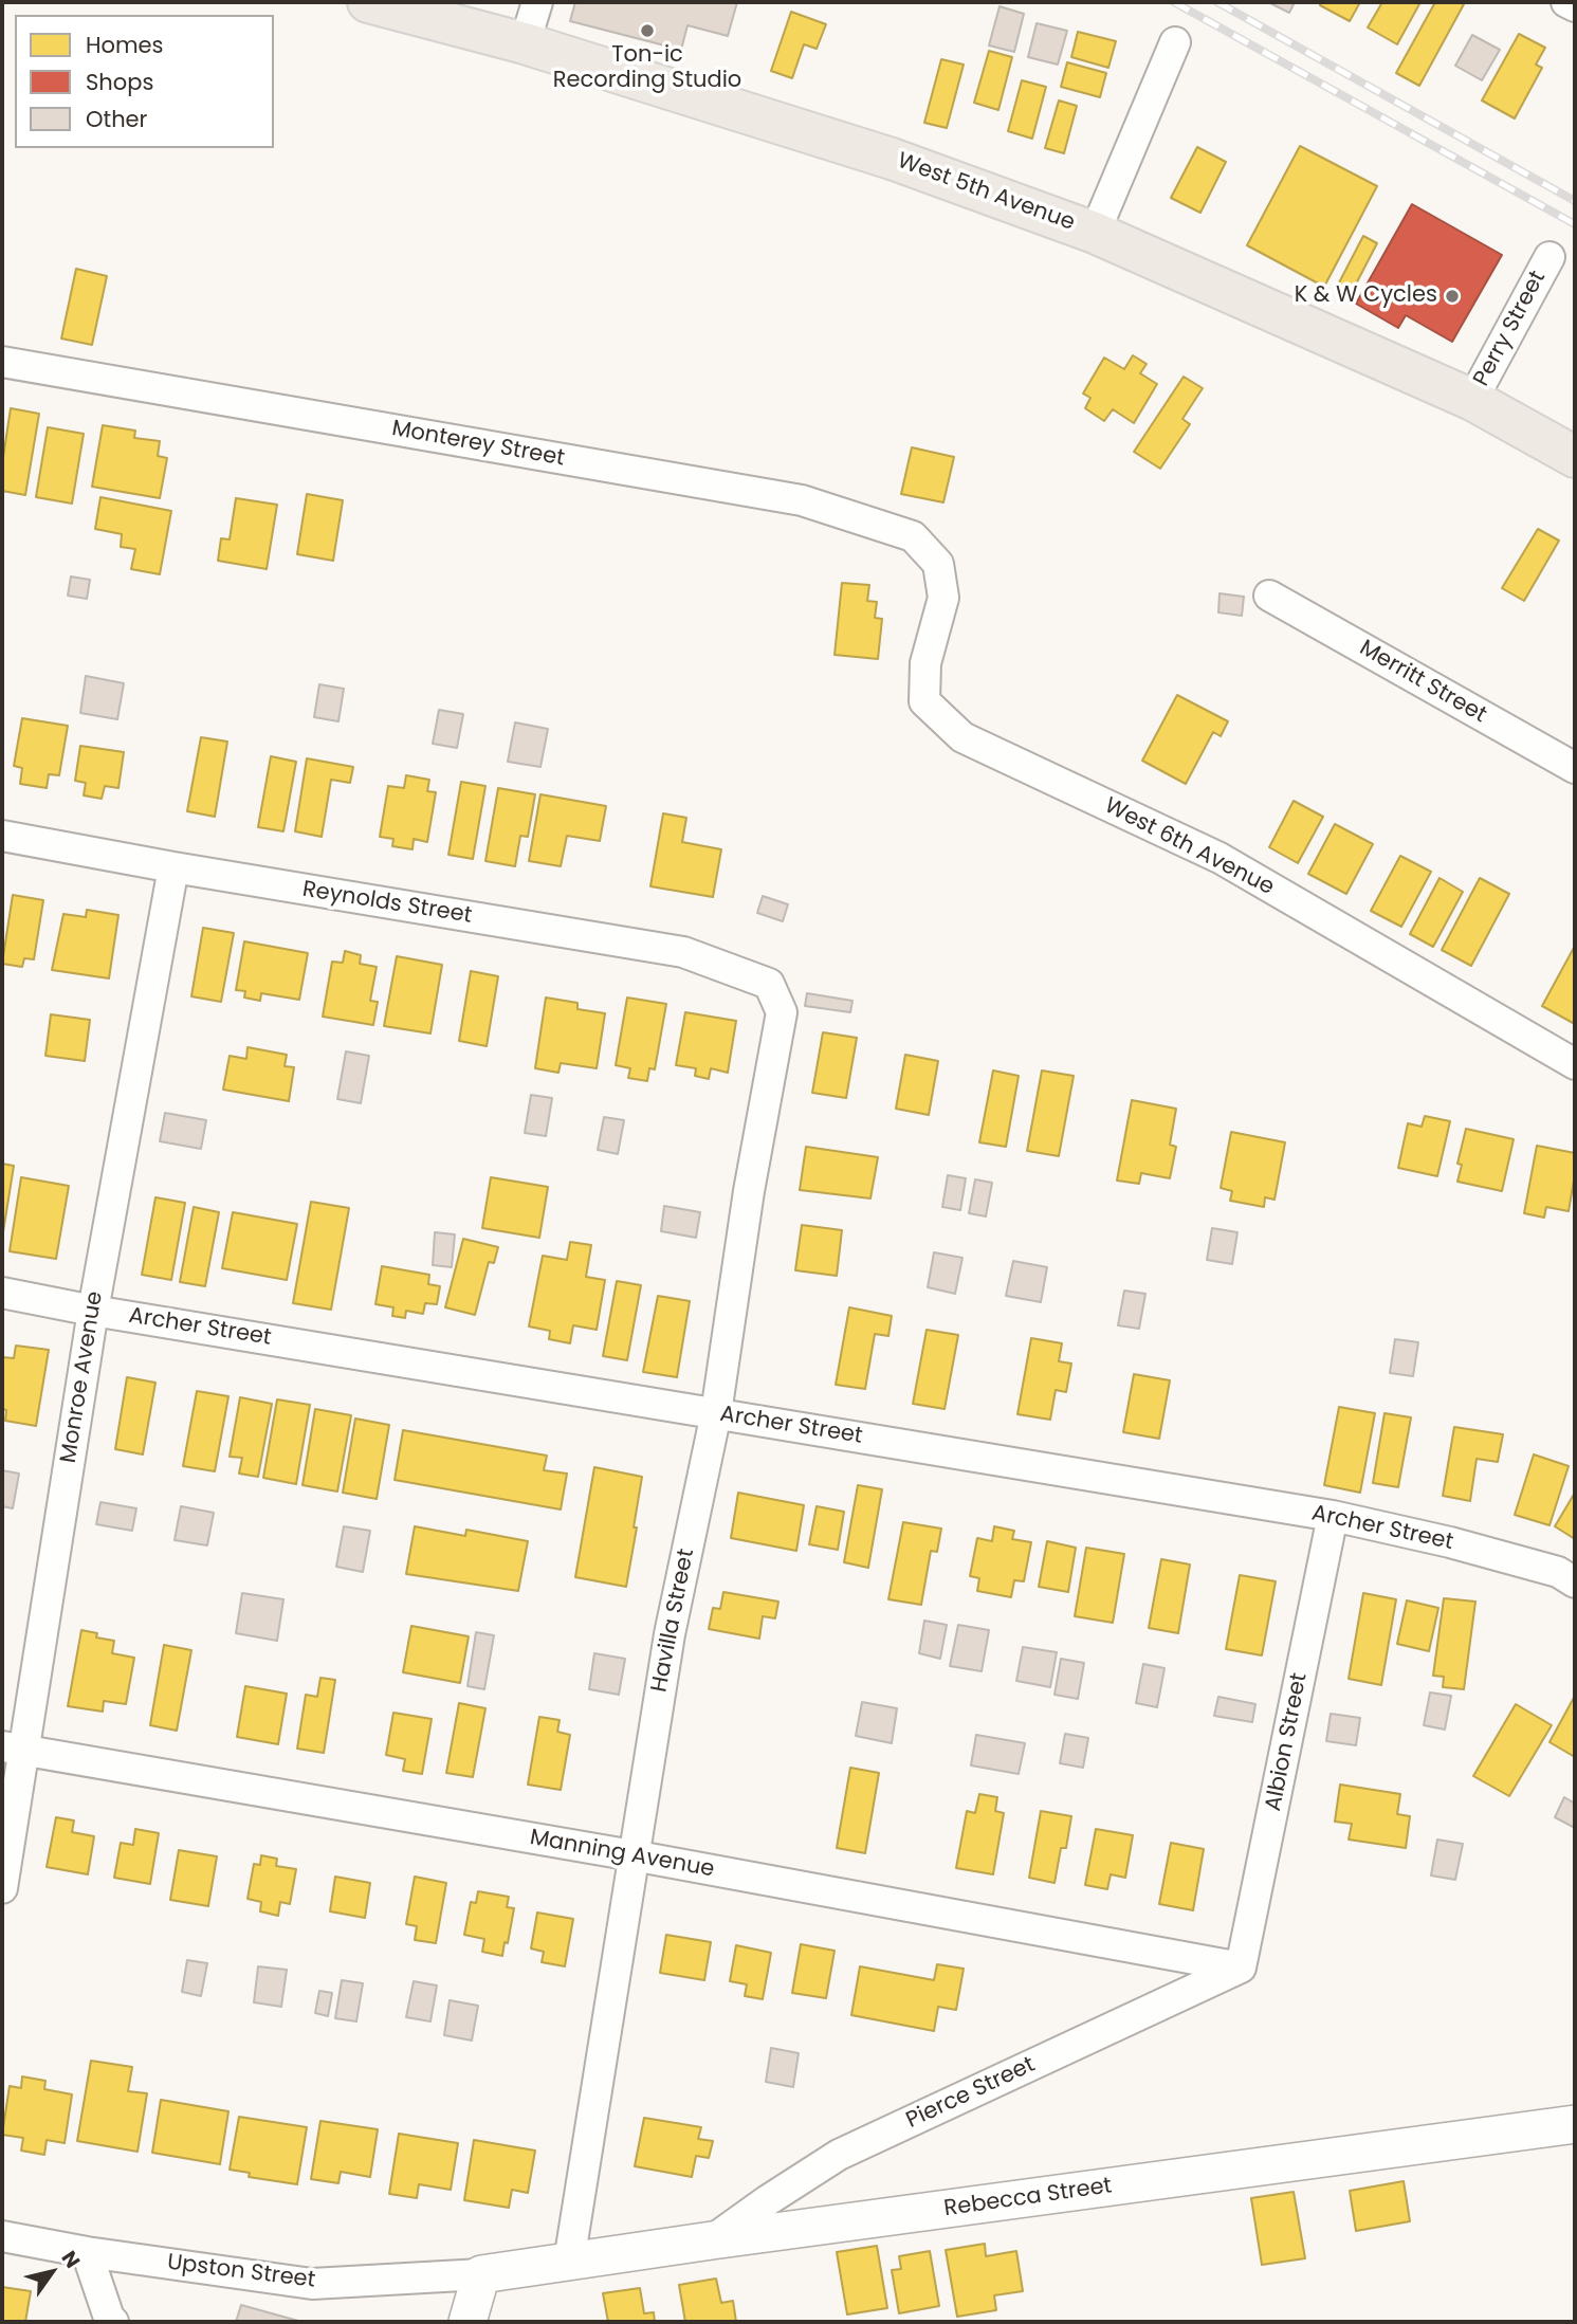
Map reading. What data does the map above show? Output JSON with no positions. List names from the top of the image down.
{
  "streets": {
    "main road": ["West 5th Avenue"],
    "street": [
      "Perry Street",
      "Monterey Street",
      "Merritt Street",
      "West 6th Avenue",
      "Reynolds Street",
      "Archer Street",
      "Monroe Avenue",
      "Havilla Street",
      "Albion Street",
      "Manning Avenue",
      "Pierce Street",
      "Rebecca Street",
      "Upston Street"
    ]
  },
  "crossings": [
    ["West 5th Avenue", "Perry Street"],
    ["Monterey Street", "West 6th Avenue"],
    ["Reynolds Street", "Monroe Avenue"],
    ["Reynolds Street", "Havilla Street"],
    ["Archer Street", "Monroe Avenue"],
    ["Archer Street", "Havilla Street"],
    ["Archer Street", "Albion Street"],
    ["Monroe Avenue", "Manning Avenue"],
    ["Havilla Street", "Manning Avenue"],
    ["Havilla Street", "Rebecca Street"],
    ["Albion Street", "Manning Avenue"],
    ["Albion Street", "Pierce Street"],
    ["Manning Avenue", "Pierce Street"],
    ["Pierce Street", "Rebecca Street"],
    ["Rebecca Street", "Upston Street"]
  ],
  "places": ["Ton-ic Recording Studio", "K & W Cycles"],
  "legend": ["Homes", "Shops", "Other"],
  "north": "top right"
}
